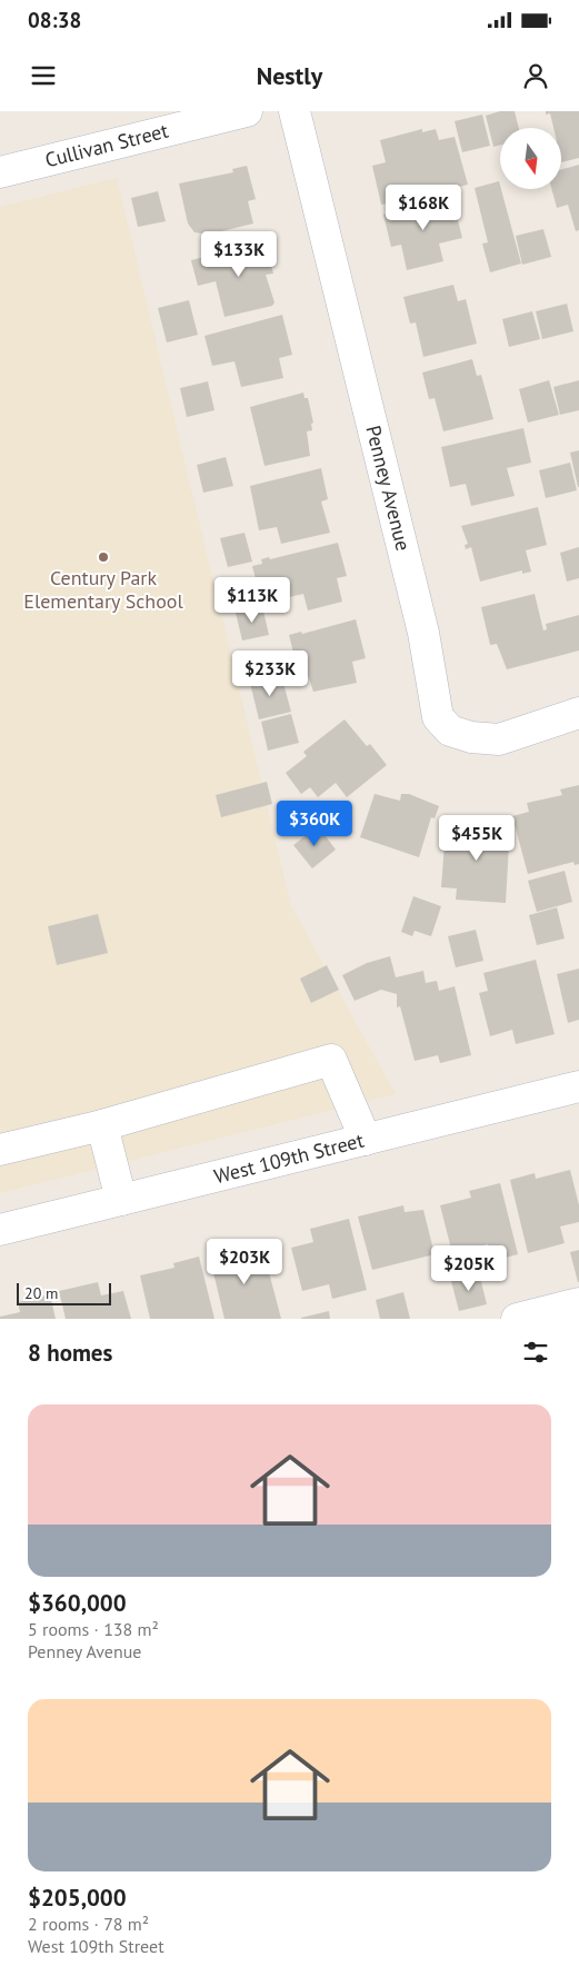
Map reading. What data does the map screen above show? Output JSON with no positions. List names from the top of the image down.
{
  "streets": {
    "street": ["Cullivan Street", "Penney Avenue", "West 109th Street"]
  },
  "places": ["Century Park Elementary School"],
  "scale_bar": "20 m",
  "north": "bottom",
  "page": {
    "status": "08:38",
    "header": "Nestly",
    "price": [
      "$168K",
      "$133K",
      "$113K",
      "$233K",
      "$360K",
      "$455K",
      "$203K",
      "$205K"
    ],
    "scale": "20 m",
    "heading": "8 homes",
    "list": [
      {
        "name": "$360,000",
        "note": "5 rooms · 138 m² · Penney Avenue"
      },
      {
        "name": "$205,000",
        "note": "2 rooms · 78 m² · West 109th Street"
      }
    ]
  }
}
